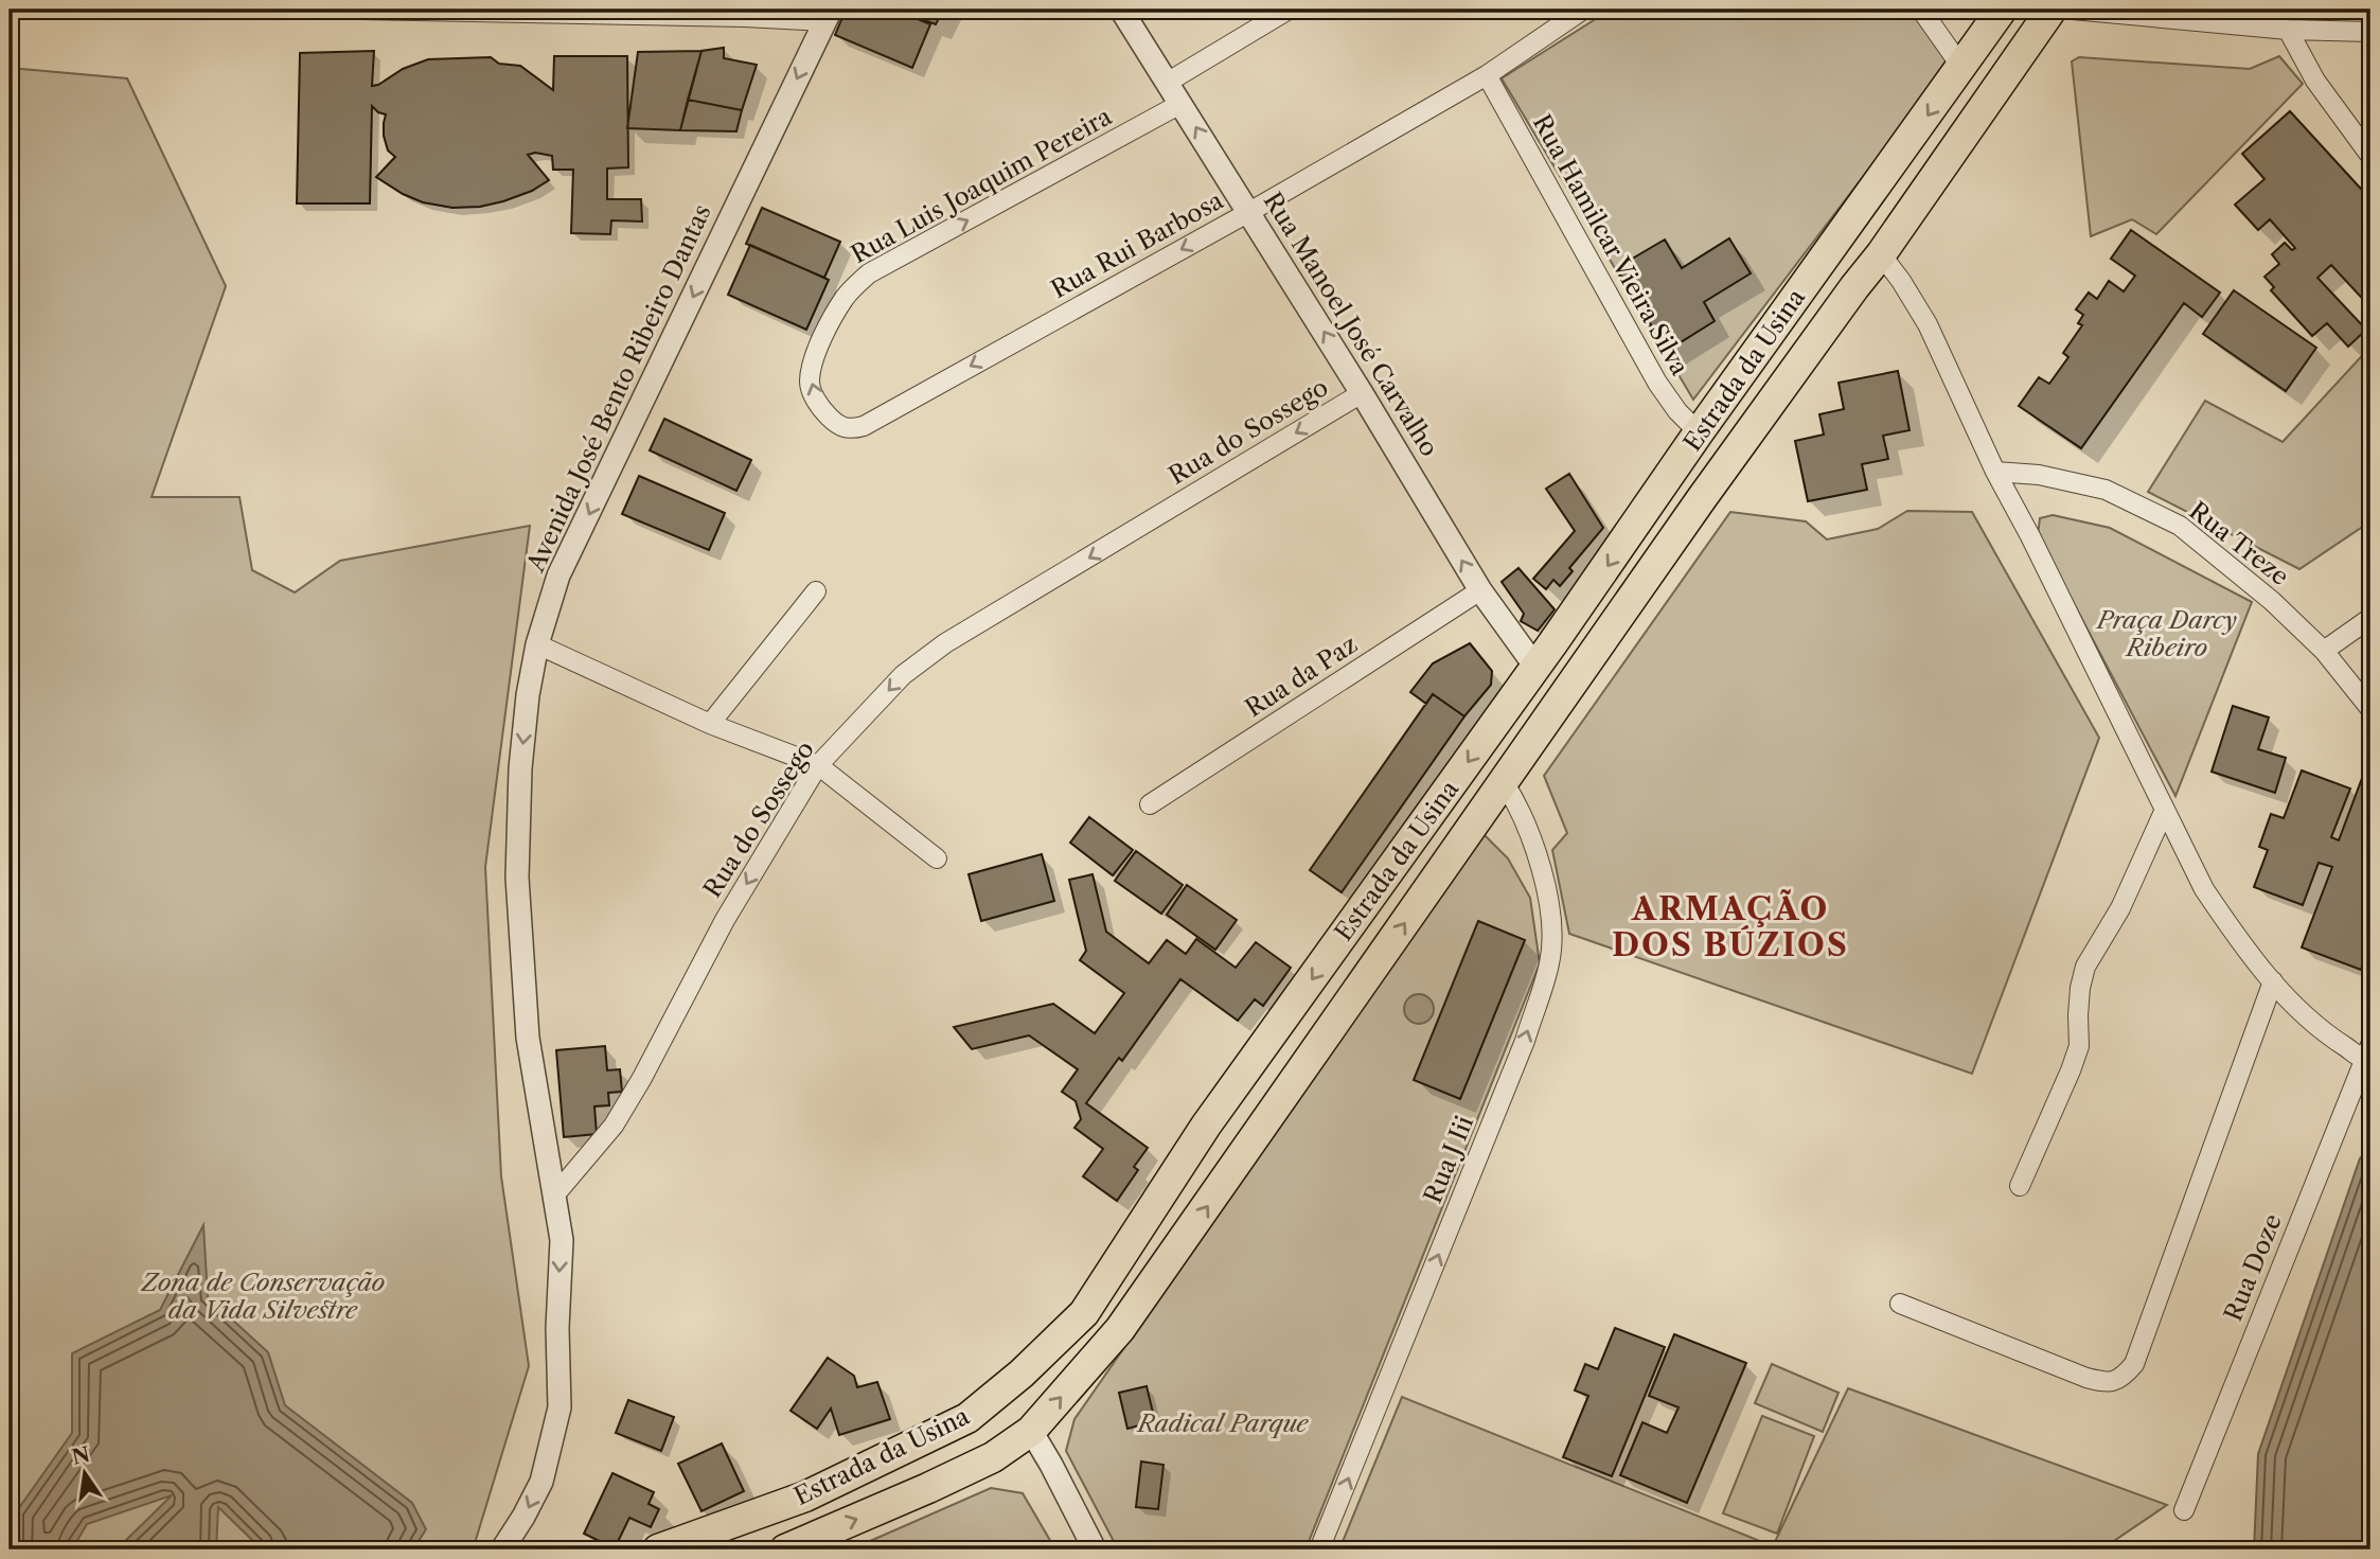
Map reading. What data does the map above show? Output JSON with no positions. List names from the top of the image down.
{
  "streets": {
    "main road": ["Estrada da Usina"],
    "street": [
      "Rua Luis Joaquim Pereira",
      "Rua Rui Barbosa",
      "Rua Hamilcar Vieira Silva",
      "Rua Manoel José Carvalho",
      "Avenida José Bento Ribeiro Dantas",
      "Rua do Sossego",
      "Rua Treze",
      "Rua da Paz",
      "Rua J Iii",
      "Rua Doze"
    ]
  },
  "crossings": [
    ["Rua Luis Joaquim Pereira", "Rua Rui Barbosa"],
    ["Rua Luis Joaquim Pereira", "Rua Manoel José Carvalho"],
    ["Rua Rui Barbosa", "Rua Hamilcar Vieira Silva"],
    ["Rua Rui Barbosa", "Rua Manoel José Carvalho"],
    ["Rua Hamilcar Vieira Silva", "Estrada da Usina"],
    ["Rua Manoel José Carvalho", "Estrada da Usina"],
    ["Rua Manoel José Carvalho", "Rua do Sossego"],
    ["Rua Manoel José Carvalho", "Rua da Paz"],
    ["Estrada da Usina", "Rua J Iii"],
    ["Avenida José Bento Ribeiro Dantas", "Rua do Sossego"]
  ],
  "one_way": [
    "Rua Luis Joaquim Pereira",
    "Rua Rui Barbosa",
    "Rua Manoel José Carvalho",
    "Avenida José Bento Ribeiro Dantas",
    "Rua do Sossego",
    "Rua J Iii"
  ],
  "districts": ["ARMAÇÃO DOS BÚZIOS"],
  "parks": ["Praça Darcy Ribeiro", "Zona de Conservação da Vida Silvestre", "Radical Parque"],
  "north": "top"
}
